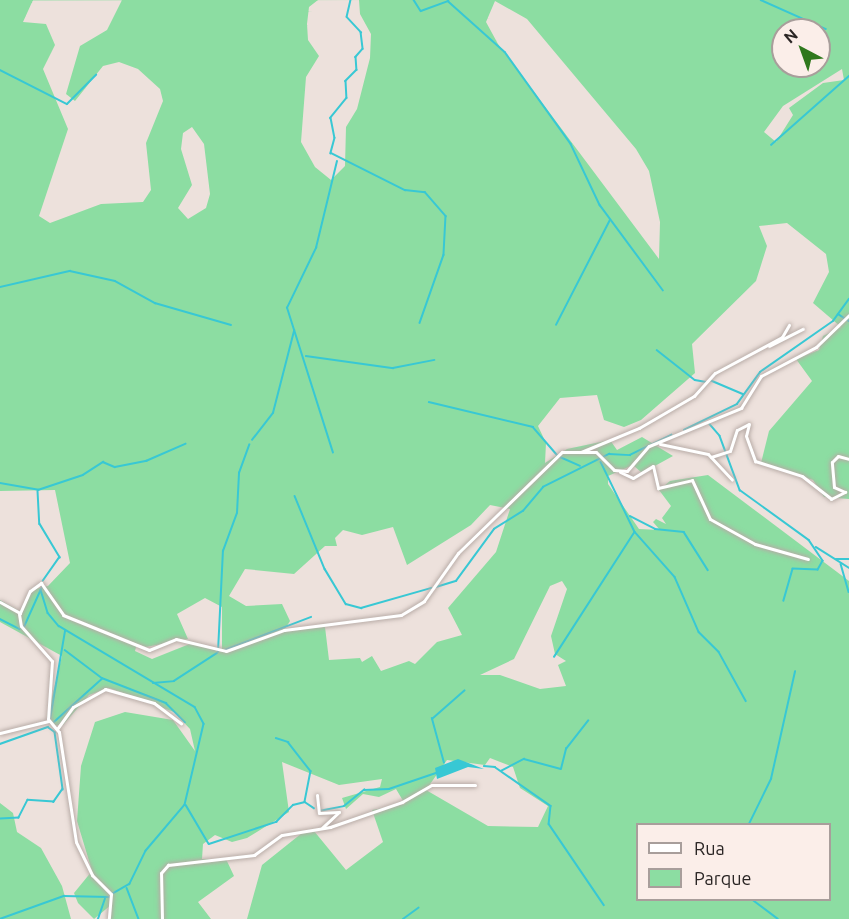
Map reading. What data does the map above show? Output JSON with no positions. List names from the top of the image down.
{
  "legend": ["Rua", "Parque"],
  "north": "top left"
}
